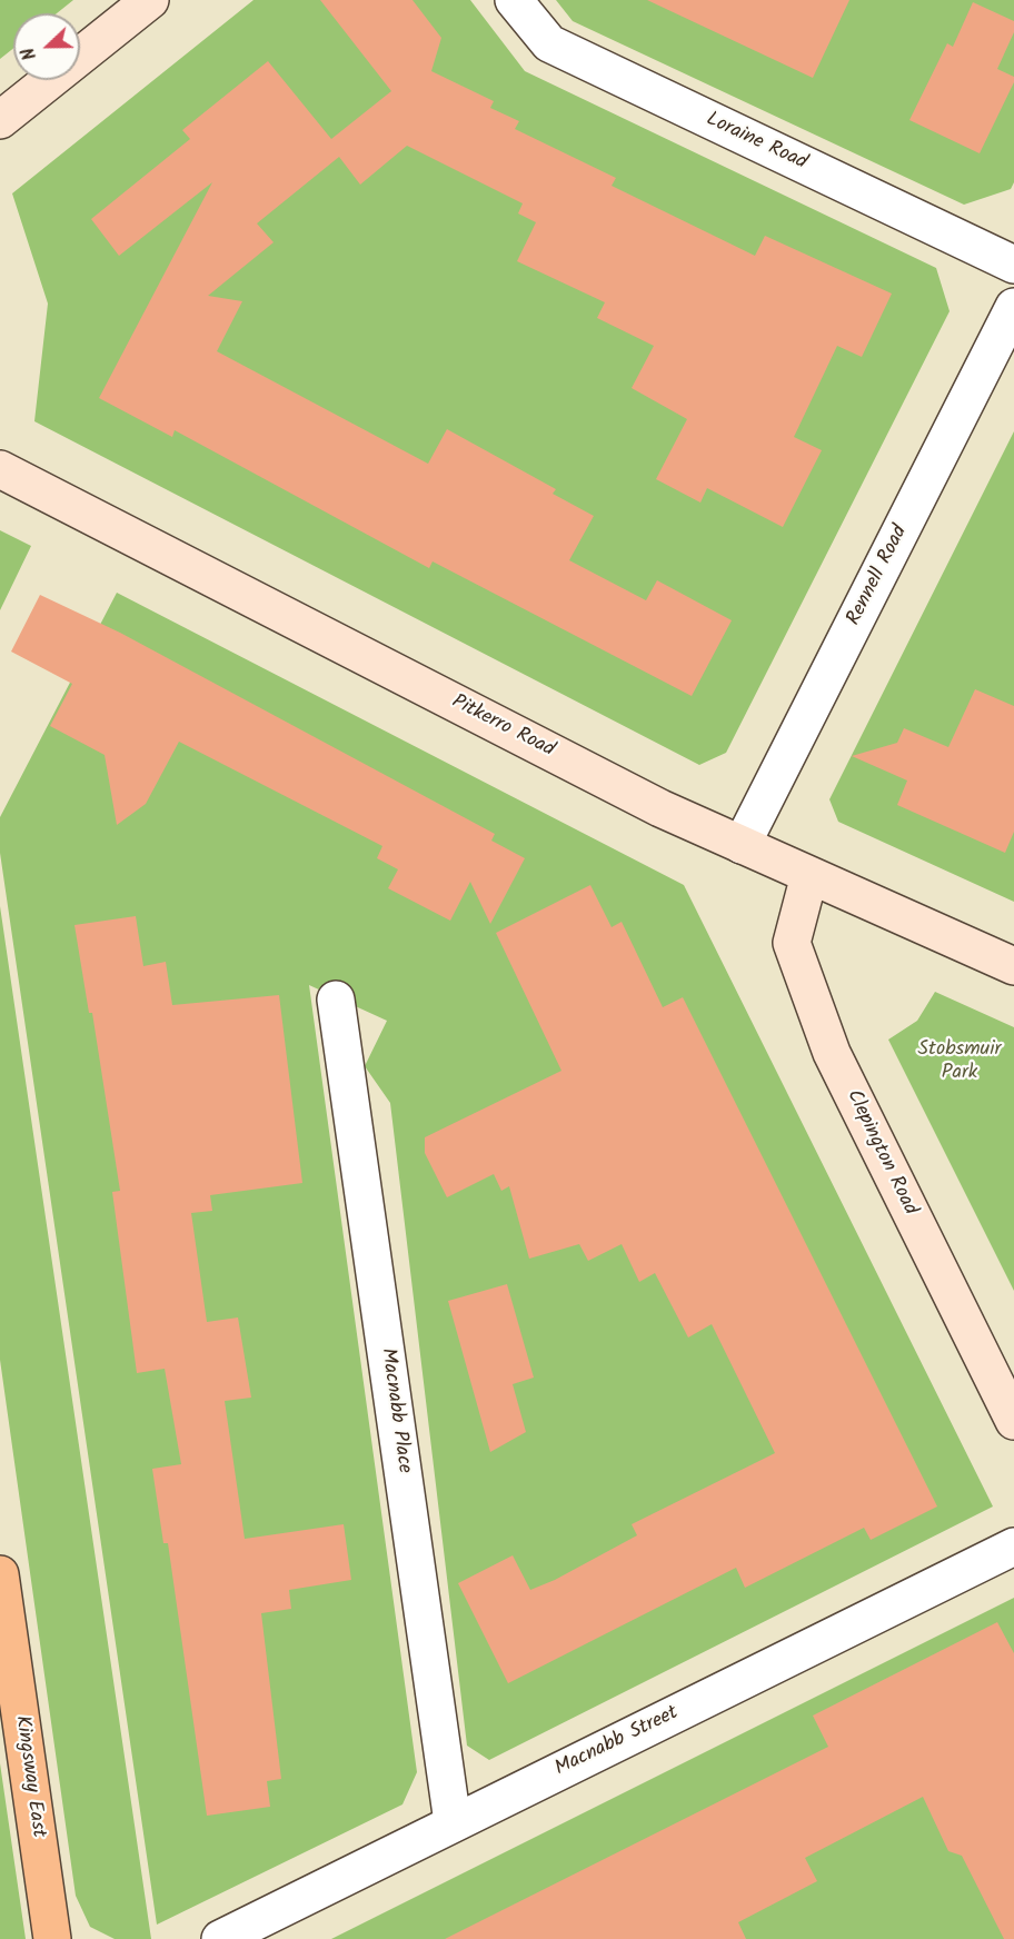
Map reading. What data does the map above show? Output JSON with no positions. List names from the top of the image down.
{
  "streets": {
    "highway": ["Kingsway East"],
    "street": [
      "Loraine Road",
      "Rennell Road",
      "Pitkerro Road",
      "Clepington Road",
      "Macnabb Place",
      "Macnabb Street"
    ]
  },
  "crossings": [
    ["Rennell Road", "Pitkerro Road"],
    ["Pitkerro Road", "Clepington Road"],
    ["Macnabb Place", "Macnabb Street"]
  ],
  "parks": ["Stobsmuir Park"],
  "north": "left"
}
